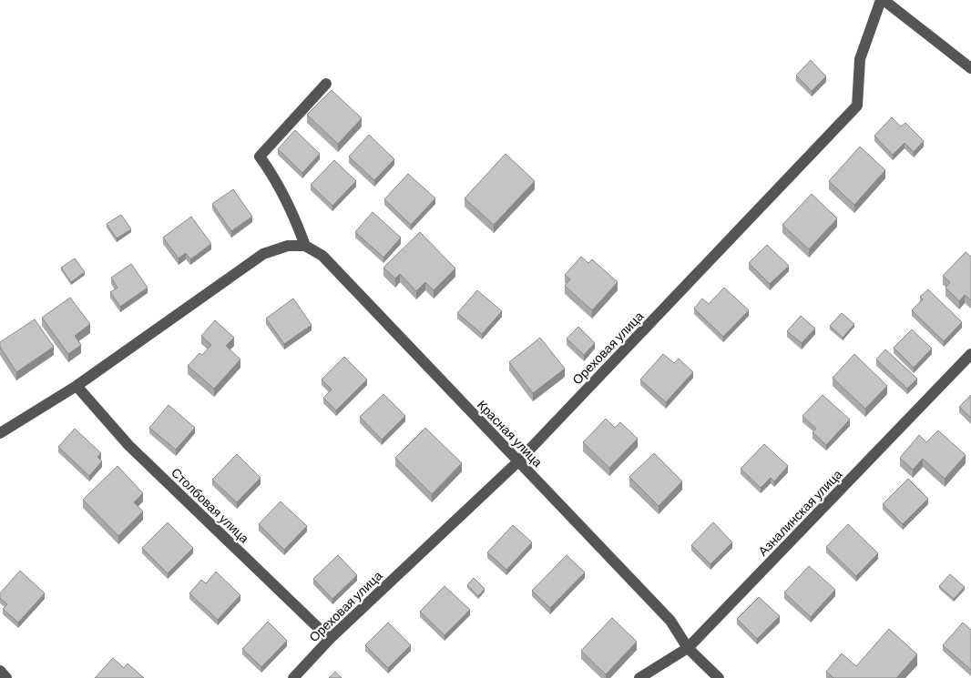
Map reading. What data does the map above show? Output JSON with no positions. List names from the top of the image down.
{
  "streets": {
    "street": [
      "Ореховая улица",
      "Красная улица",
      "Столбовая улица",
      "Азналинская улица"
    ]
  },
  "crossings": [
    ["Ореховая улица", "Красная улица"],
    ["Ореховая улица", "Столбовая улица"],
    ["Красная улица", "Азналинская улица"]
  ]
}
